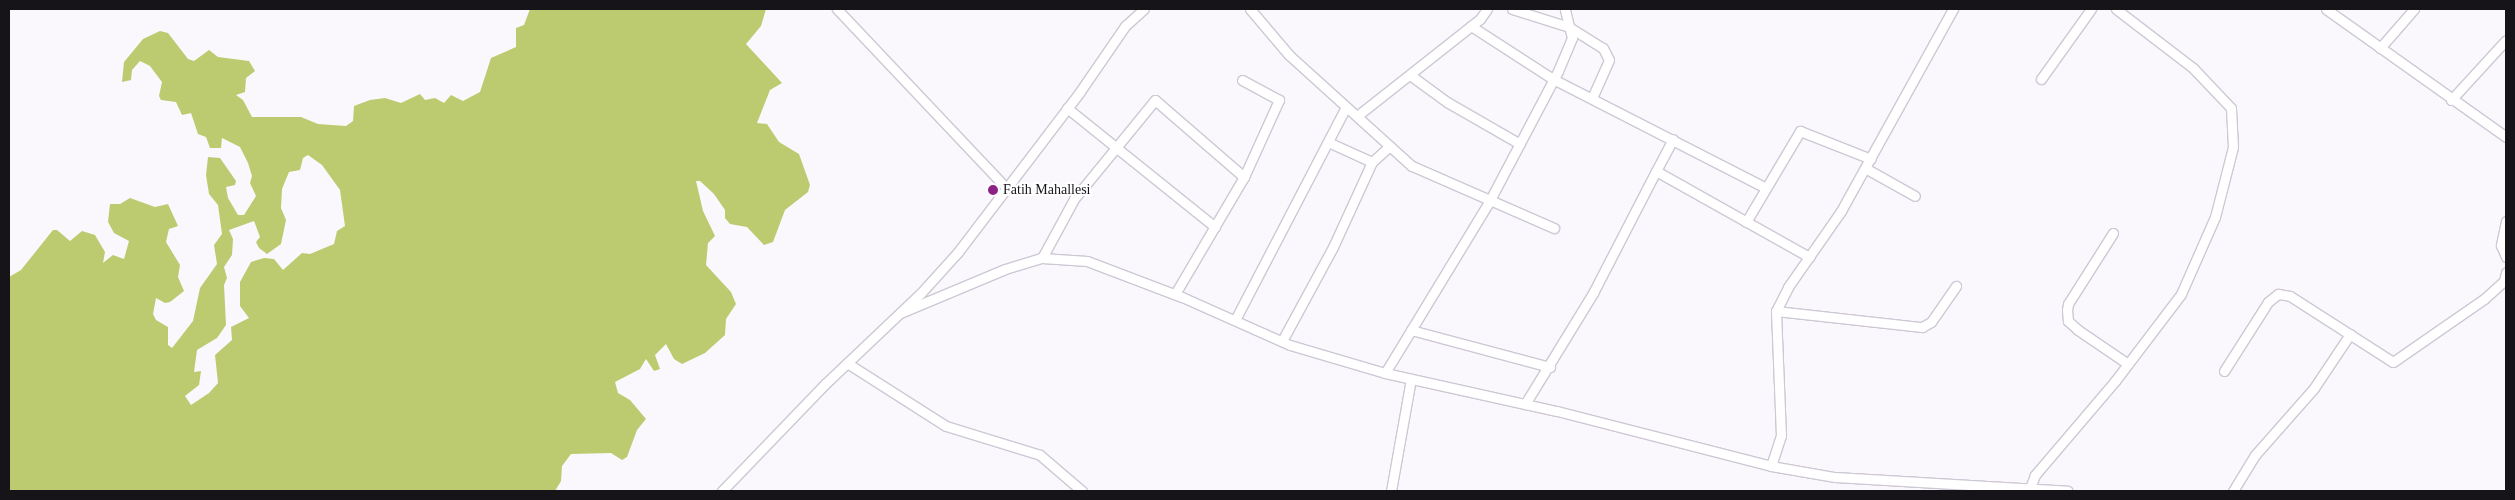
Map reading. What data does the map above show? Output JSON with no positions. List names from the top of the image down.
{
  "places": ["Fatih Mahallesi"]
}
